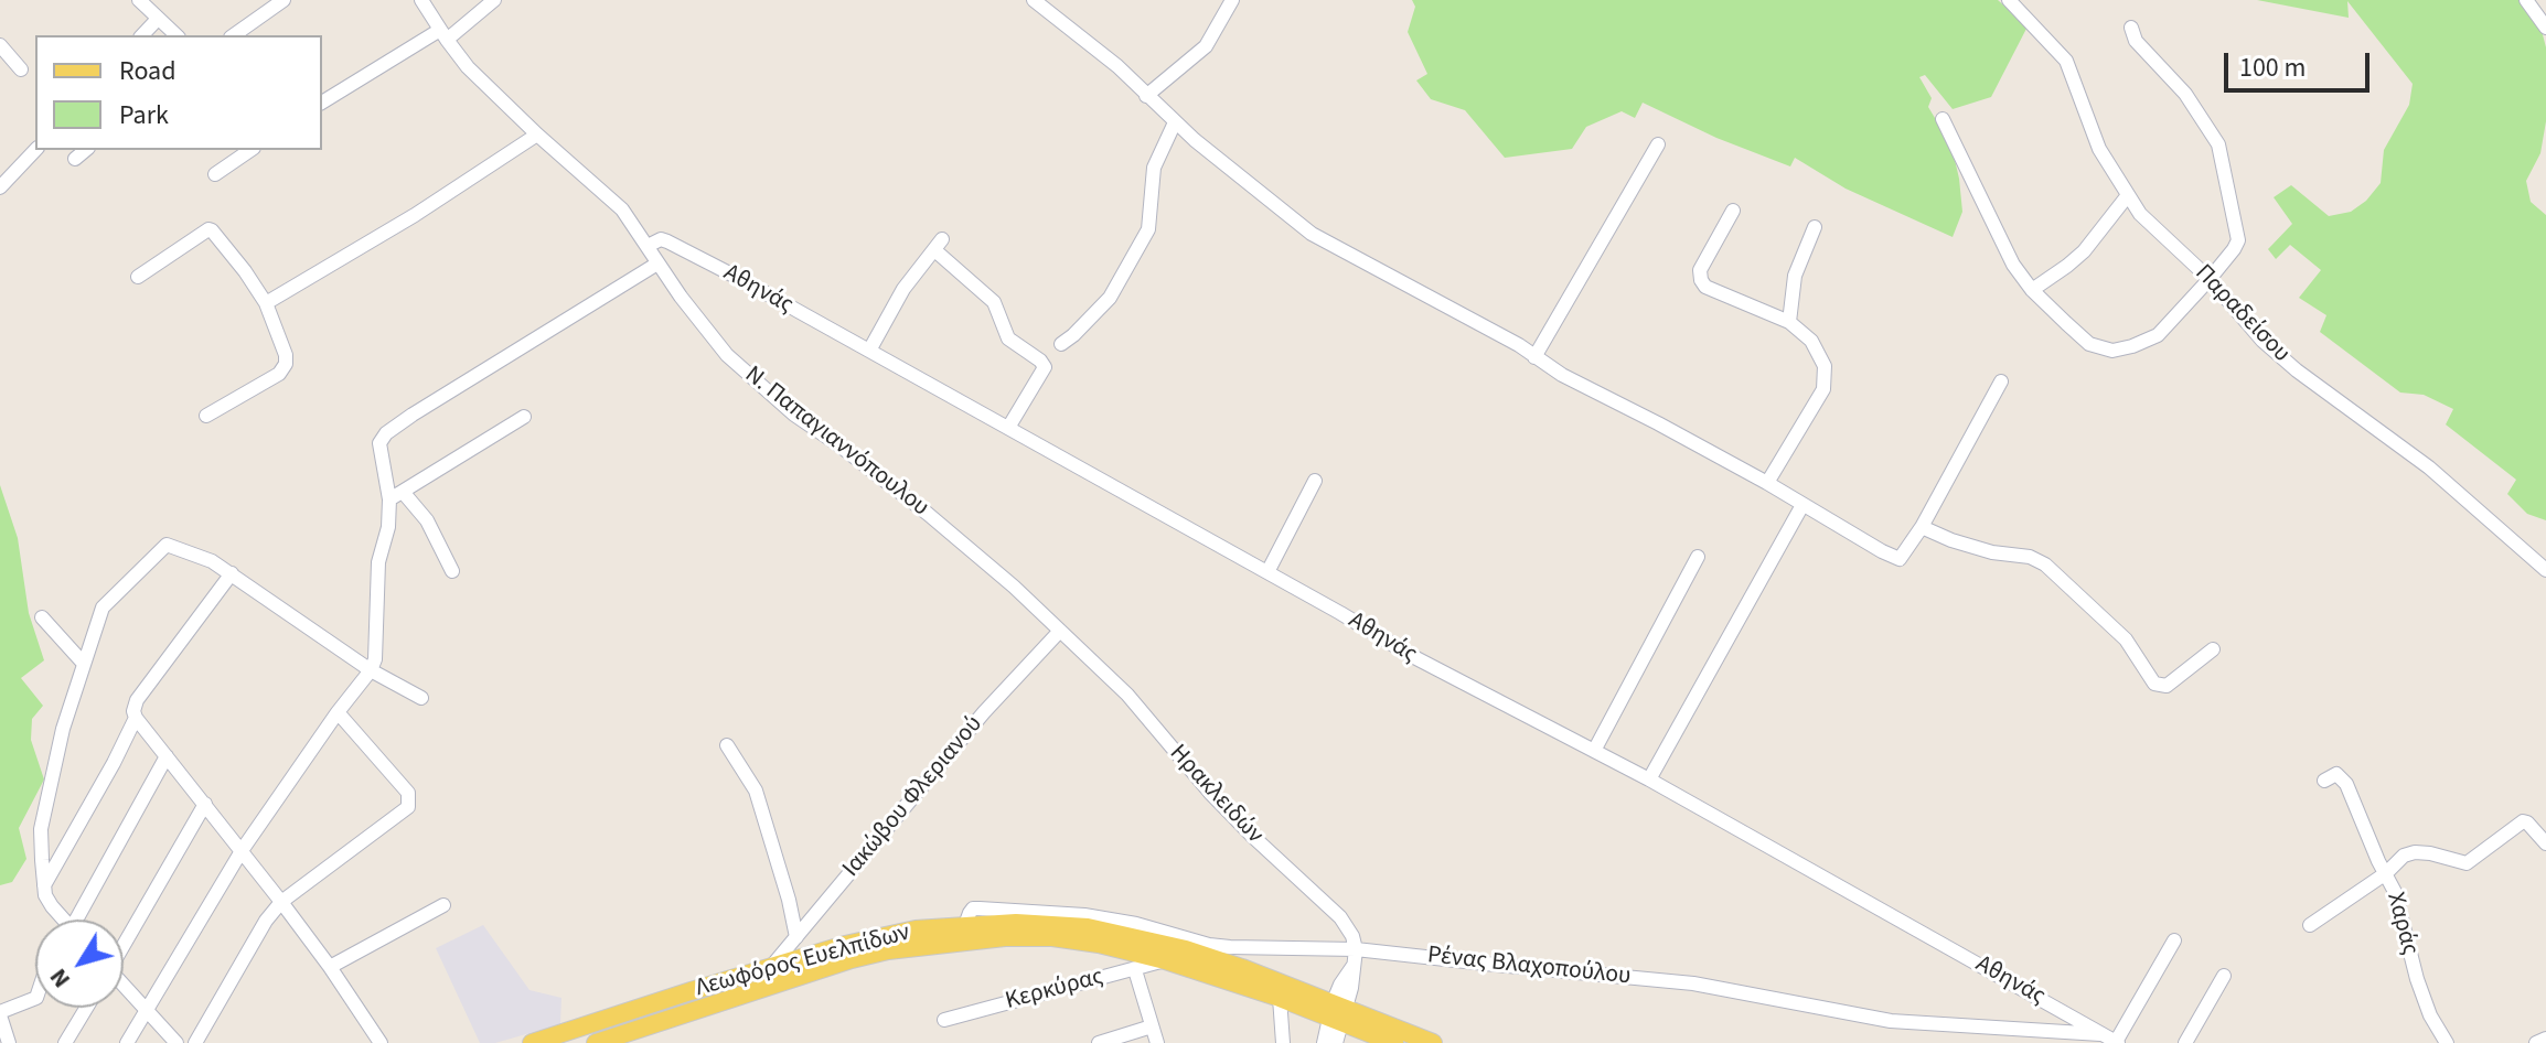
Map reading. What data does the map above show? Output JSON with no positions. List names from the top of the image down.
{
  "streets": {
    "main road": ["Λεωφόρος Ευελπίδων"],
    "street": [
      "Αθηνάς",
      "Παραδείσου",
      "Ν. Παπαγιαννόπουλου",
      "Ηρακλειδών",
      "Ιακώβου Φλεριανού",
      "Χαράς",
      "Ρένας Βλαχοπούλου",
      "Κερκύρας"
    ]
  },
  "crossings": [
    ["Αθηνάς", "Ν. Παπαγιαννόπουλου"],
    ["Αθηνάς", "Ρένας Βλαχοπούλου"],
    ["Ν. Παπαγιαννόπουλου", "Ηρακλειδών"],
    ["Ν. Παπαγιαννόπουλου", "Ιακώβου Φλεριανού"],
    ["Ηρακλειδών", "Ιακώβου Φλεριανού"],
    ["Ηρακλειδών", "Ρένας Βλαχοπούλου"],
    ["Ιακώβου Φλεριανού", "Λεωφόρος Ευελπίδων"],
    ["Λεωφόρος Ευελπίδων", "Ρένας Βλαχοπούλου"],
    ["Λεωφόρος Ευελπίδων", "Κερκύρας"]
  ],
  "legend": ["Road", "Park"],
  "scale_bar": "100 m",
  "north": "bottom left"
}
